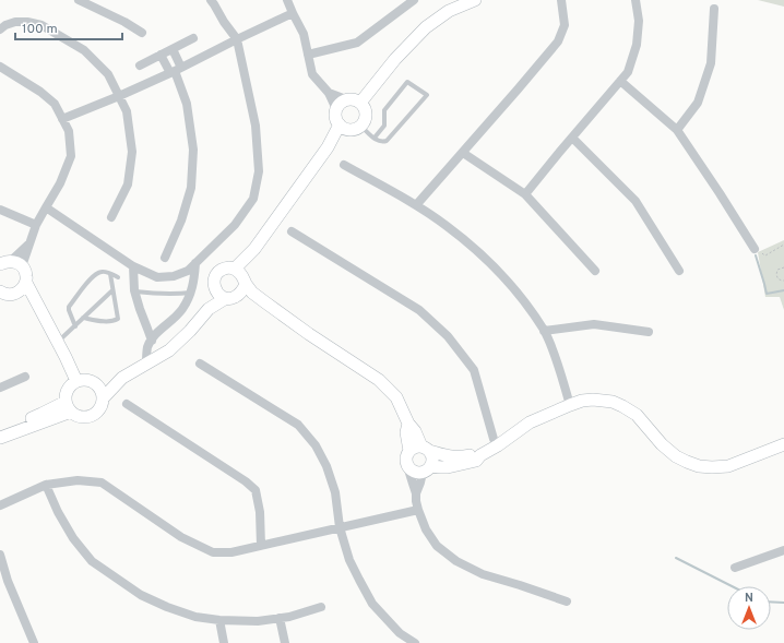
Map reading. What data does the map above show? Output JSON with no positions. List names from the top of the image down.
{
  "scale_bar": "100 m",
  "north": "top"
}
